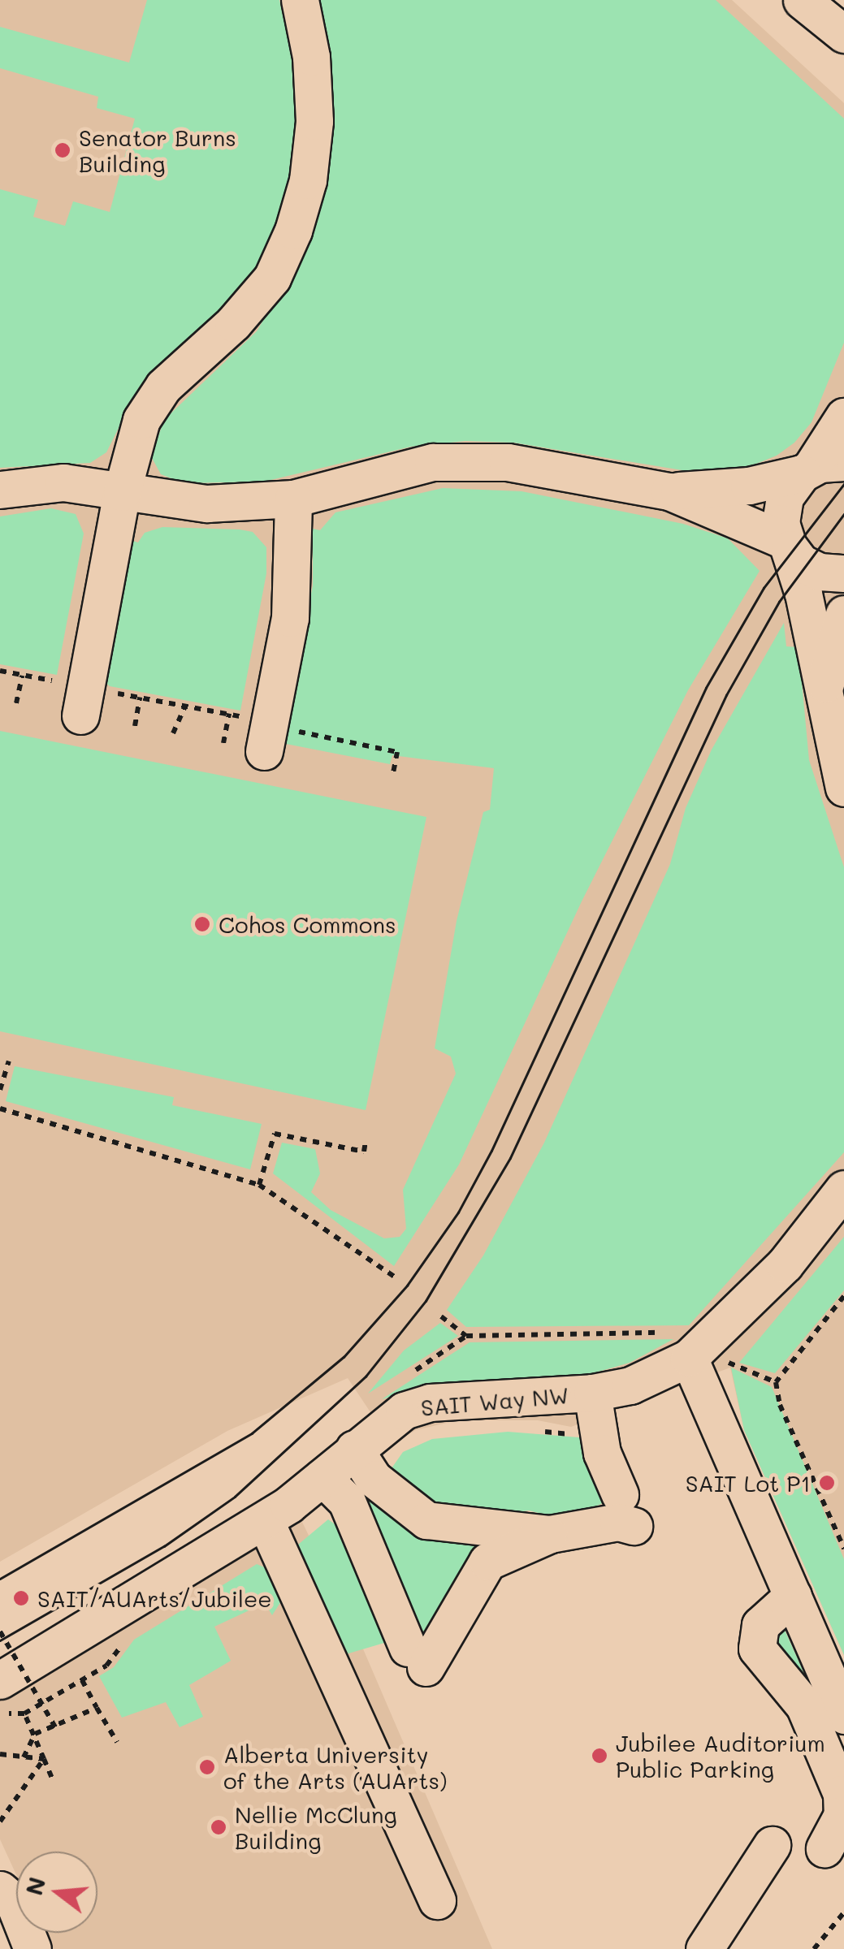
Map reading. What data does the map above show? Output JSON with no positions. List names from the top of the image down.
{
  "streets": {
    "street": ["SAIT Way NW"]
  },
  "places": [
    "Senator Burns Building",
    "Cohos Commons",
    "SAIT Lot P1",
    "SAIT/AUArts/Jubilee",
    "Jubilee Auditorium Public Parking",
    "Alberta University of the Arts (AUArts)",
    "Nellie McClung Building"
  ],
  "north": "left"
}
